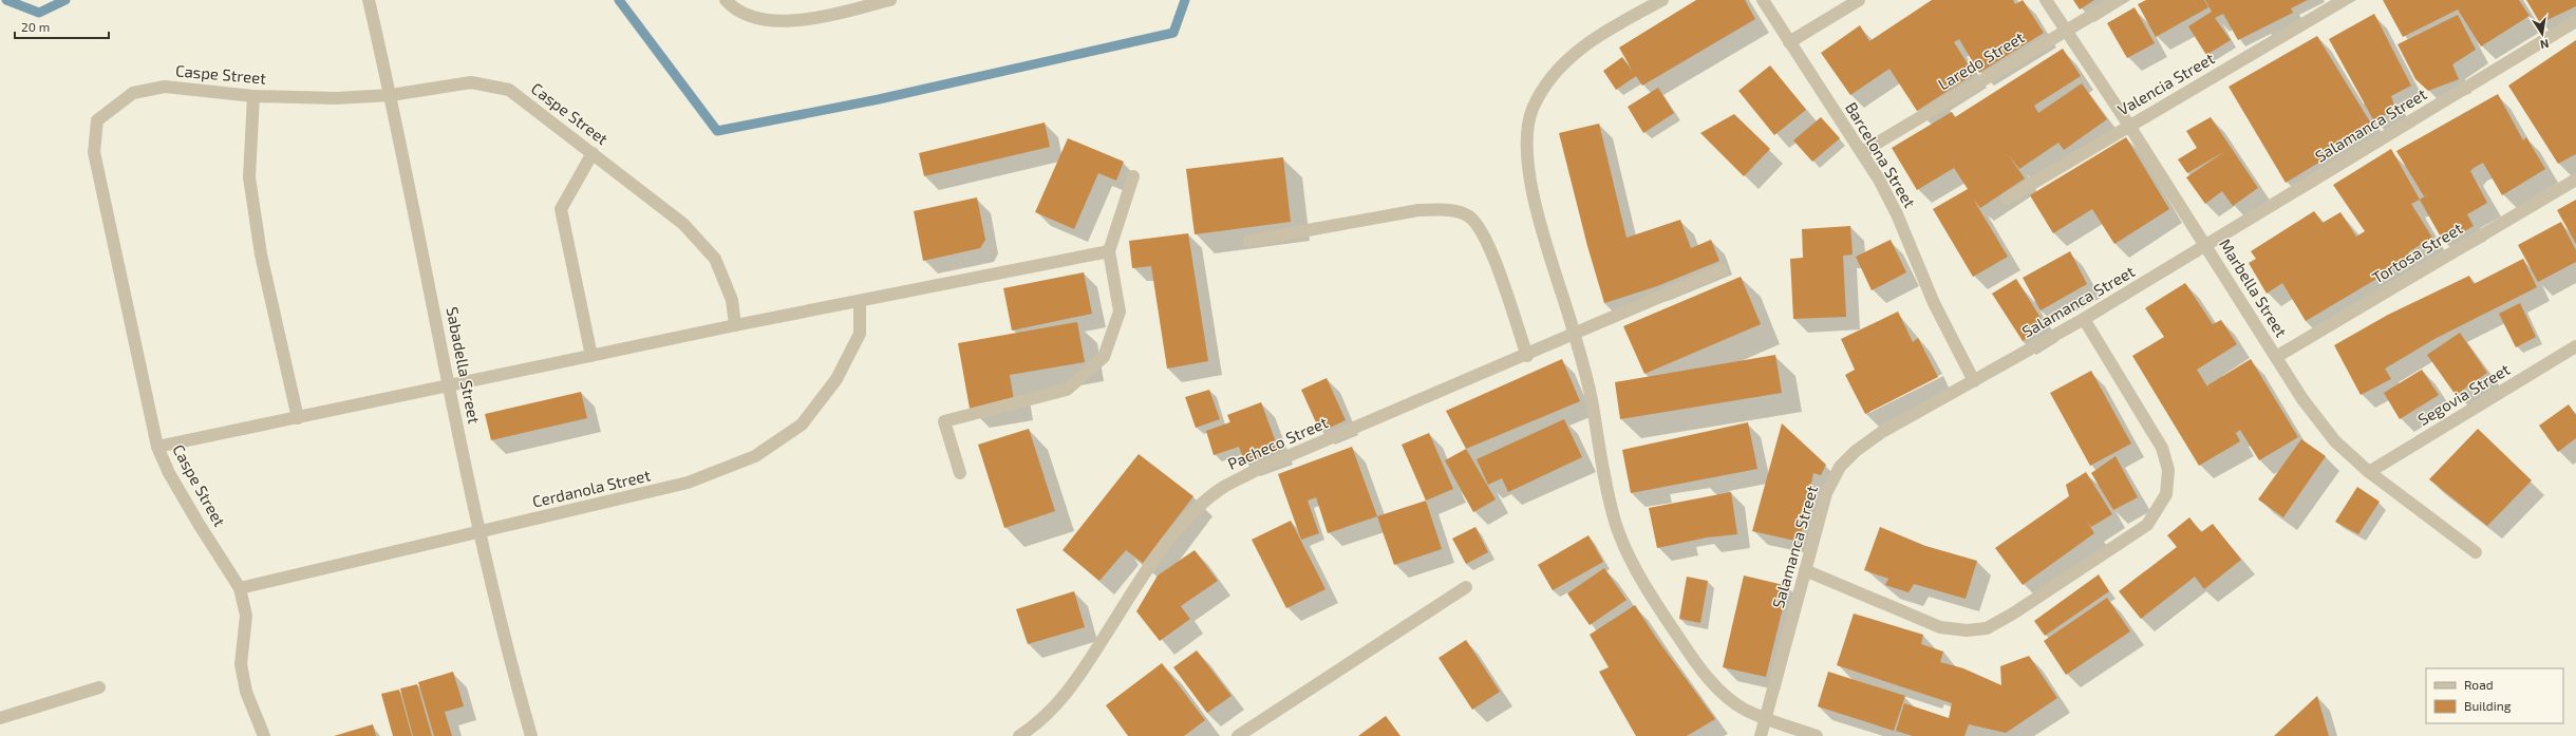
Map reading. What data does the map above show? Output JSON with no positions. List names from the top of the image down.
{
  "streets": {
    "street": [
      "Laredo Street",
      "Caspe Street",
      "Valencia Street",
      "Salamanca Street",
      "Barcelona Street",
      "Tortosa Street",
      "Marbella Street",
      "Sabadella Street",
      "Segovia Street",
      "Pacheco Street",
      "Cerdanola Street"
    ]
  },
  "crossings": [
    ["Laredo Street", "Barcelona Street"],
    ["Laredo Street", "Marbella Street"],
    ["Caspe Street", "Sabadella Street"],
    ["Caspe Street", "Cerdanola Street"],
    ["Valencia Street", "Marbella Street"],
    ["Salamanca Street", "Barcelona Street"],
    ["Salamanca Street", "Marbella Street"],
    ["Tortosa Street", "Marbella Street"],
    ["Marbella Street", "Segovia Street"],
    ["Sabadella Street", "Cerdanola Street"]
  ],
  "legend": ["Road", "Building"],
  "scale_bar": "20 m",
  "north": "bottom"
}
